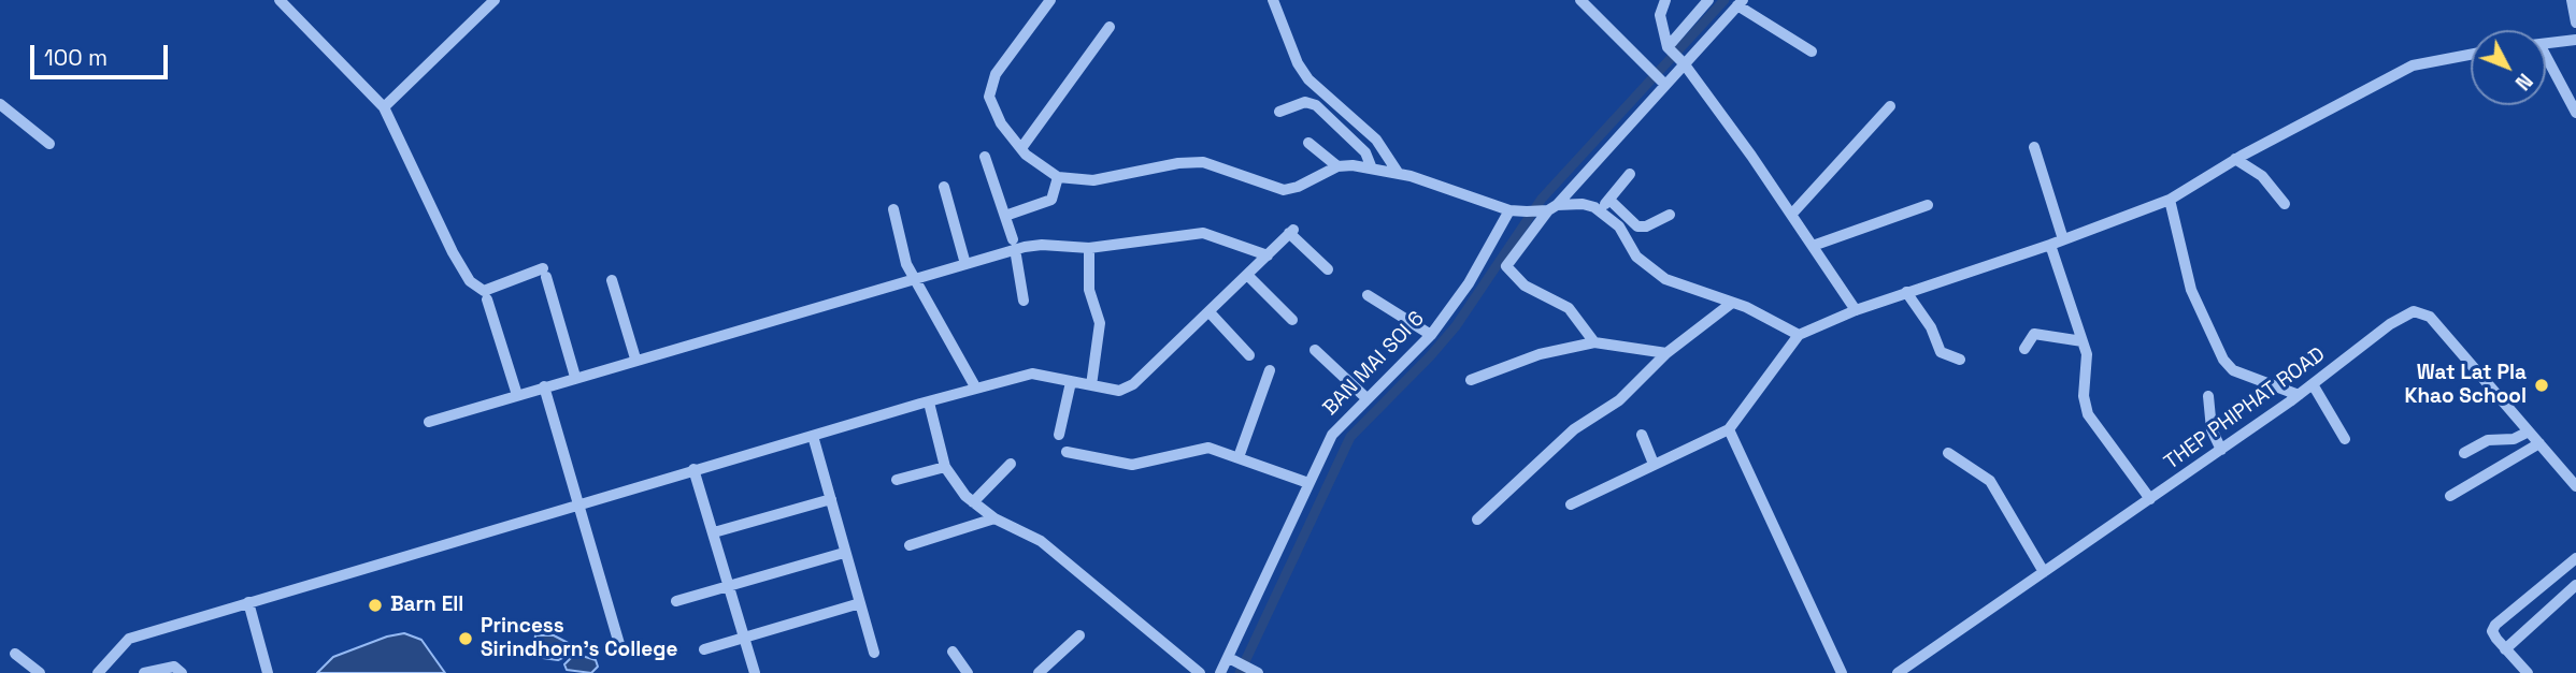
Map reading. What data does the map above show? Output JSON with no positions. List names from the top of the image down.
{
  "streets": {
    "street": ["BAN MAI SOI 6", "THEP PHIPHAT ROAD"]
  },
  "places": ["Wat Lat Pla Khao School", "Barn Ell", "Princess Sirindhorn's College"],
  "scale_bar": "100 m",
  "north": "bottom right"
}
